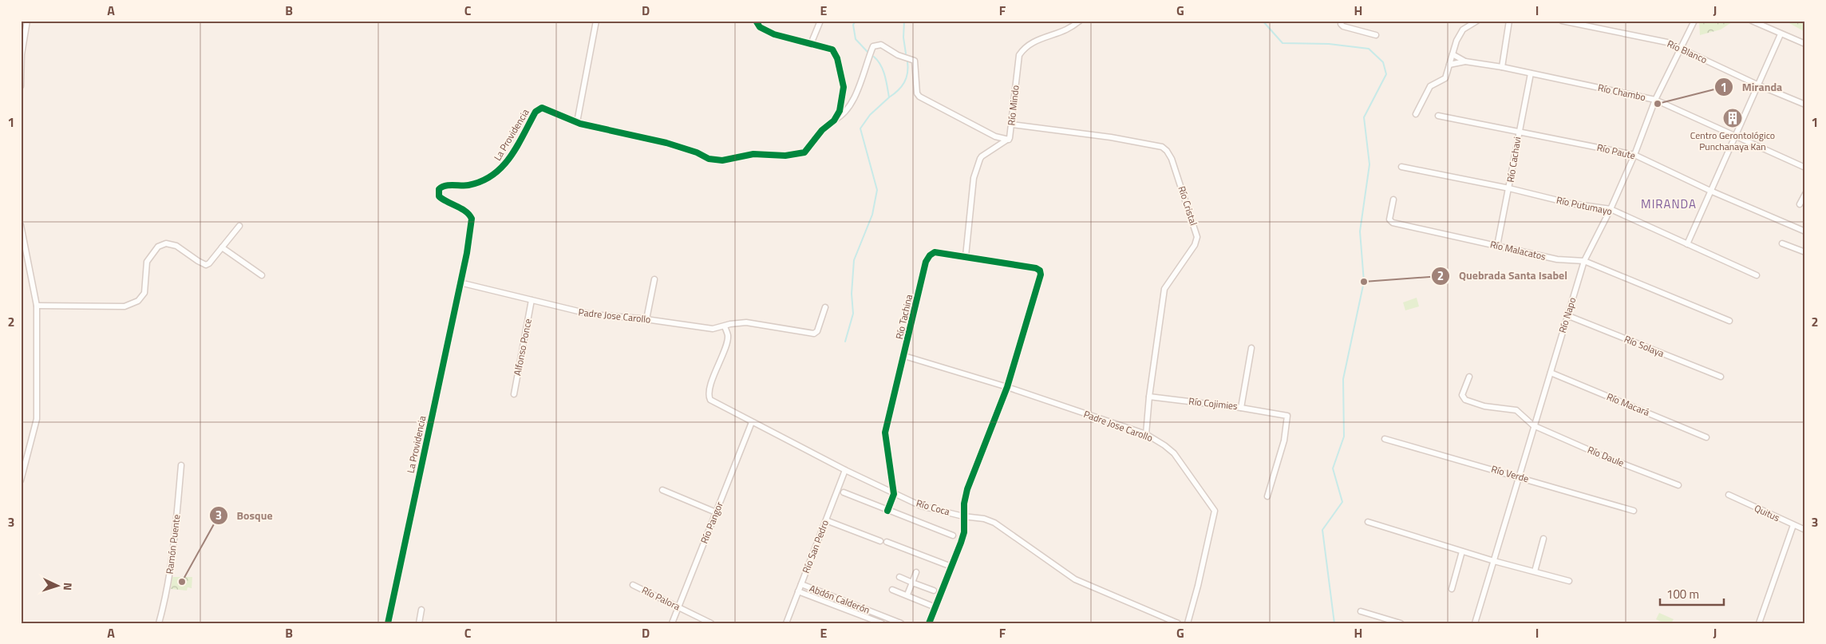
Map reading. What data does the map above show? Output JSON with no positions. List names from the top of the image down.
{
  "streets": {
    "street": [
      "Río Blanco",
      "Río Chambo",
      "Río Mindo",
      "La Providencia",
      "Río Paute",
      "Río Cachavi",
      "Río Cristal",
      "Río Putumayo",
      "Río Malacatos",
      "Río Napo",
      "Padre Jose Carollo",
      "Río Tachina",
      "Río Solaya",
      "Alfonso Ponce",
      "Río Cojimies",
      "Río Macará",
      "Río Daule",
      "Río Verde",
      "Río Coca",
      "Quitus",
      "Río Pangor",
      "Ramón Puente",
      "Río San Pedro",
      "Río Palora",
      "Abdón Calderón"
    ]
  },
  "crossings": [
    ["Río Blanco", "Río Napo"],
    ["Río Chambo", "Río Cachavi"],
    ["Río Chambo", "Río Napo"],
    ["Río Mindo", "Río Cristal"],
    ["Río Mindo", "Río Tachina"],
    ["La Providencia", "Padre Jose Carollo"],
    ["Río Paute", "Río Cachavi"],
    ["Río Paute", "Río Napo"],
    ["Río Cachavi", "Río Putumayo"],
    ["Río Cachavi", "Río Malacatos"],
    ["Río Cristal", "Padre Jose Carollo"],
    ["Río Cristal", "Río Cojimies"],
    ["Río Putumayo", "Río Napo"],
    ["Río Malacatos", "Río Napo"],
    ["Río Napo", "Río Solaya"],
    ["Río Napo", "Río Macará"],
    ["Río Napo", "Río Daule"],
    ["Río Napo", "Río Verde"],
    ["Padre Jose Carollo", "Río Tachina"],
    ["Padre Jose Carollo", "Alfonso Ponce"],
    ["Padre Jose Carollo", "Río Coca"],
    ["Río Tachina", "Río Coca"],
    ["Río Coca", "Río Pangor"],
    ["Río Coca", "Río San Pedro"],
    ["Río Pangor", "Río Palora"],
    ["Río San Pedro", "Abdón Calderón"]
  ],
  "districts": ["MIRANDA"],
  "places": {
    "other": ["Miranda", "Quebrada Santa Isabel", "Bosque"],
    "building": ["Centro Gerontológico Punchanaya Kan"]
  },
  "scale_bar": "100 m",
  "north": "right",
  "grid": {
    "columns": [
      "A",
      "B",
      "C",
      "D",
      "E",
      "F",
      "G",
      "H",
      "I",
      "J"
    ],
    "rows": ["1", "2", "3"]
  }
}
